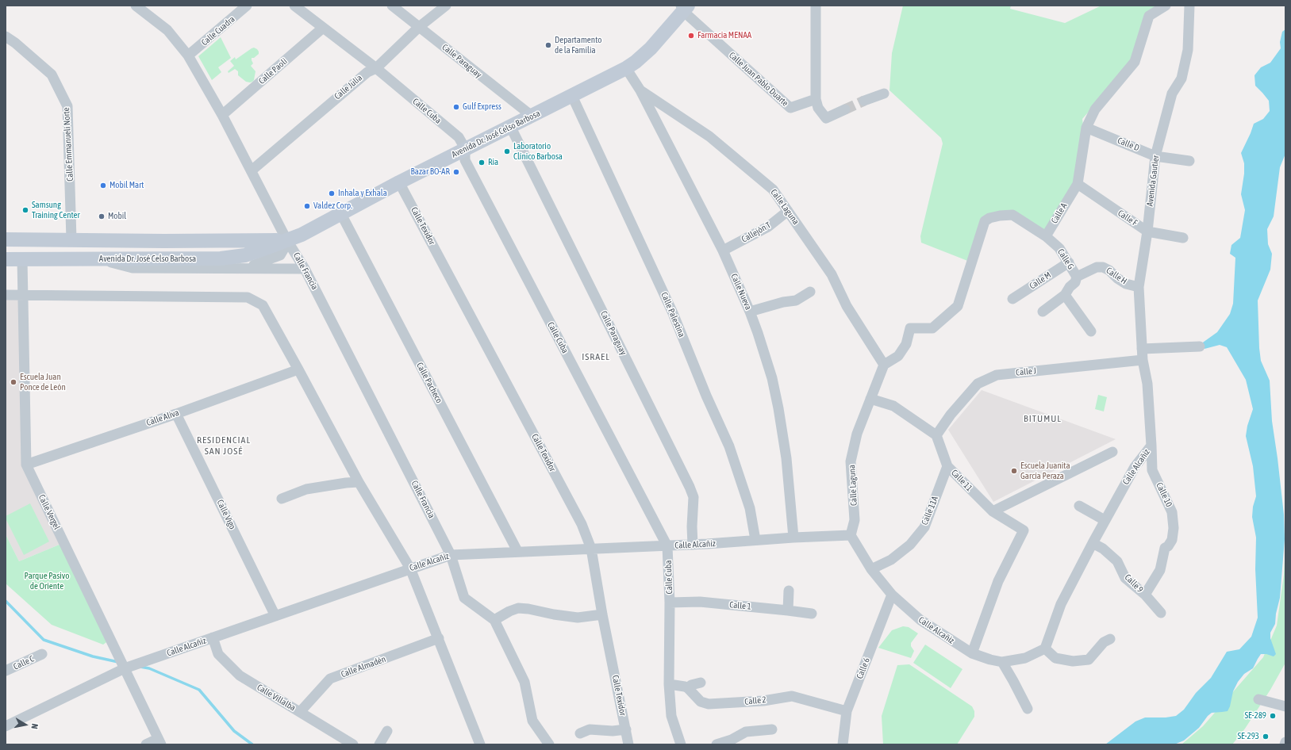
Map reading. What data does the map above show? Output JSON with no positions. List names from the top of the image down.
{
  "streets": {
    "main road": ["Avenida Dr. José Celso Barbosa"],
    "street": [
      "Calle Cuadra",
      "Calle Paraguay",
      "Calle Paoli",
      "Calle Juan Pablo Duarte",
      "Calle Julia",
      "Calle Cuba",
      "Calle Emmanueli Norte",
      "Calle D",
      "Avenida Gautier",
      "Calle Laguna",
      "Calle A",
      "Calle F",
      "Calle Texidor",
      "Callejón T",
      "Calle G",
      "Calle Francia",
      "Calle H",
      "Calle M",
      "Calle Nueva",
      "Calle Palestina",
      "Calle J",
      "Calle Pacheco",
      "Calle Aliva",
      "Calle Alcañiz",
      "Calle 11",
      "Calle 10",
      "Calle 11A",
      "Calle Vergel",
      "Calle Vigo",
      "Calle 9",
      "Calle 1",
      "Calle C",
      "Calle Almadén",
      "Calle 6",
      "Calle Villalba",
      "Calle 2"
    ]
  },
  "crossings": [
    ["Calle Cuadra", "Calle Francia"],
    ["Calle Paraguay", "Calle Julia"],
    ["Calle Paraguay", "Avenida Dr. José Celso Barbosa"],
    ["Calle Paraguay", "Calle Alcañiz"],
    ["Calle Paoli", "Calle Cuba"],
    ["Calle Paoli", "Calle Francia"],
    ["Calle Juan Pablo Duarte", "Avenida Dr. José Celso Barbosa"],
    ["Calle Julia", "Calle Cuba"],
    ["Calle Julia", "Calle Francia"],
    ["Calle Cuba", "Avenida Dr. José Celso Barbosa"],
    ["Calle Cuba", "Calle Alcañiz"],
    ["Calle Cuba", "Calle 1"],
    ["Avenida Dr. José Celso Barbosa", "Calle Emmanueli Norte"],
    ["Avenida Dr. José Celso Barbosa", "Calle Texidor"],
    ["Avenida Dr. José Celso Barbosa", "Calle Francia"],
    ["Avenida Dr. José Celso Barbosa", "Calle Nueva"],
    ["Avenida Dr. José Celso Barbosa", "Calle Palestina"],
    ["Avenida Dr. José Celso Barbosa", "Calle Pacheco"],
    ["Avenida Dr. José Celso Barbosa", "Calle Vergel"],
    ["Calle D", "Avenida Gautier"],
    ["Calle D", "Calle A"],
    ["Avenida Gautier", "Calle F"],
    ["Avenida Gautier", "Calle H"],
    ["Avenida Gautier", "Calle J"],
    ["Avenida Gautier", "Calle Alcañiz"],
    ["Calle Laguna", "Callejón T"],
    ["Calle Laguna", "Calle Nueva"],
    ["Calle Laguna", "Calle Alcañiz"],
    ["Calle A", "Calle F"],
    ["Calle A", "Calle G"],
    ["Calle Texidor", "Calle Alcañiz"],
    ["Callejón T", "Calle Nueva"],
    ["Calle G", "Calle H"],
    ["Calle G", "Calle M"],
    ["Calle Francia", "Calle Alcañiz"],
    ["Calle Nueva", "Calle Alcañiz"],
    ["Calle Palestina", "Calle Alcañiz"],
    ["Calle J", "Calle Alcañiz"],
    ["Calle J", "Calle 11"],
    ["Calle Pacheco", "Calle Alcañiz"],
    ["Calle Aliva", "Calle Vergel"],
    ["Calle Aliva", "Calle Vigo"],
    ["Calle Alcañiz", "Calle 11"],
    ["Calle Alcañiz", "Calle 10"],
    ["Calle Alcañiz", "Calle 11A"],
    ["Calle Alcañiz", "Calle Vergel"],
    ["Calle Alcañiz", "Calle Vigo"],
    ["Calle Alcañiz", "Calle 9"],
    ["Calle Alcañiz", "Calle 6"],
    ["Calle Alcañiz", "Calle Villalba"],
    ["Calle 11", "Calle 11A"],
    ["Calle 10", "Calle 9"],
    ["Calle Almadén", "Calle Villalba"],
    ["Calle 6", "Calle 2"]
  ],
  "districts": ["ISRAEL", "BITUMUL", "RESIDENCIAL SAN JOSÉ"],
  "parks": ["Parque Pasivo de Oriente"],
  "places": [
    "Farmacia MENAA",
    "Departamento de la Familia",
    "Gulf Express",
    "Laboratorio Clínico Barbosa",
    "Ria",
    "Bazar BO-AR",
    "Mobil Mart",
    "Inhala y Exhala",
    "Valdez Corp.",
    "Samsung Training Center",
    "Mobil",
    "Escuela Juan Ponce de León",
    "Escuela Juanita García Peraza",
    "SE-289",
    "SE-293"
  ],
  "north": "right"
}
